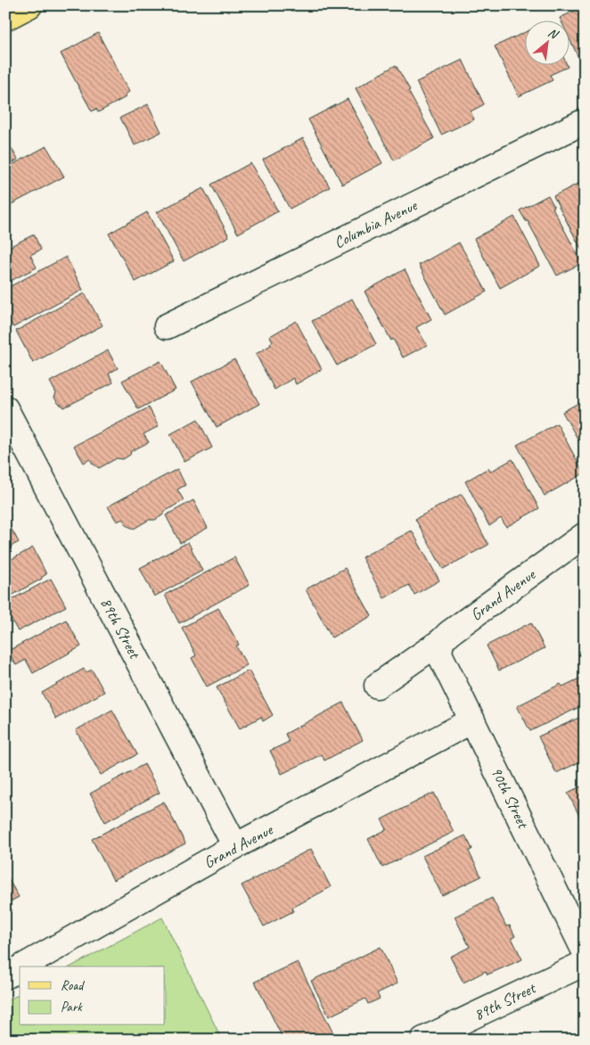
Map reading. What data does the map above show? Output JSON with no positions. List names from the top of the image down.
{
  "streets": {
    "street": [
      "Columbia Avenue",
      "Grand Avenue",
      "89th Street",
      "90th Street"
    ]
  },
  "crossings": [
    ["Grand Avenue", "89th Street"],
    ["Grand Avenue", "90th Street"]
  ],
  "legend": ["Road", "Park"],
  "north": "top right"
}
